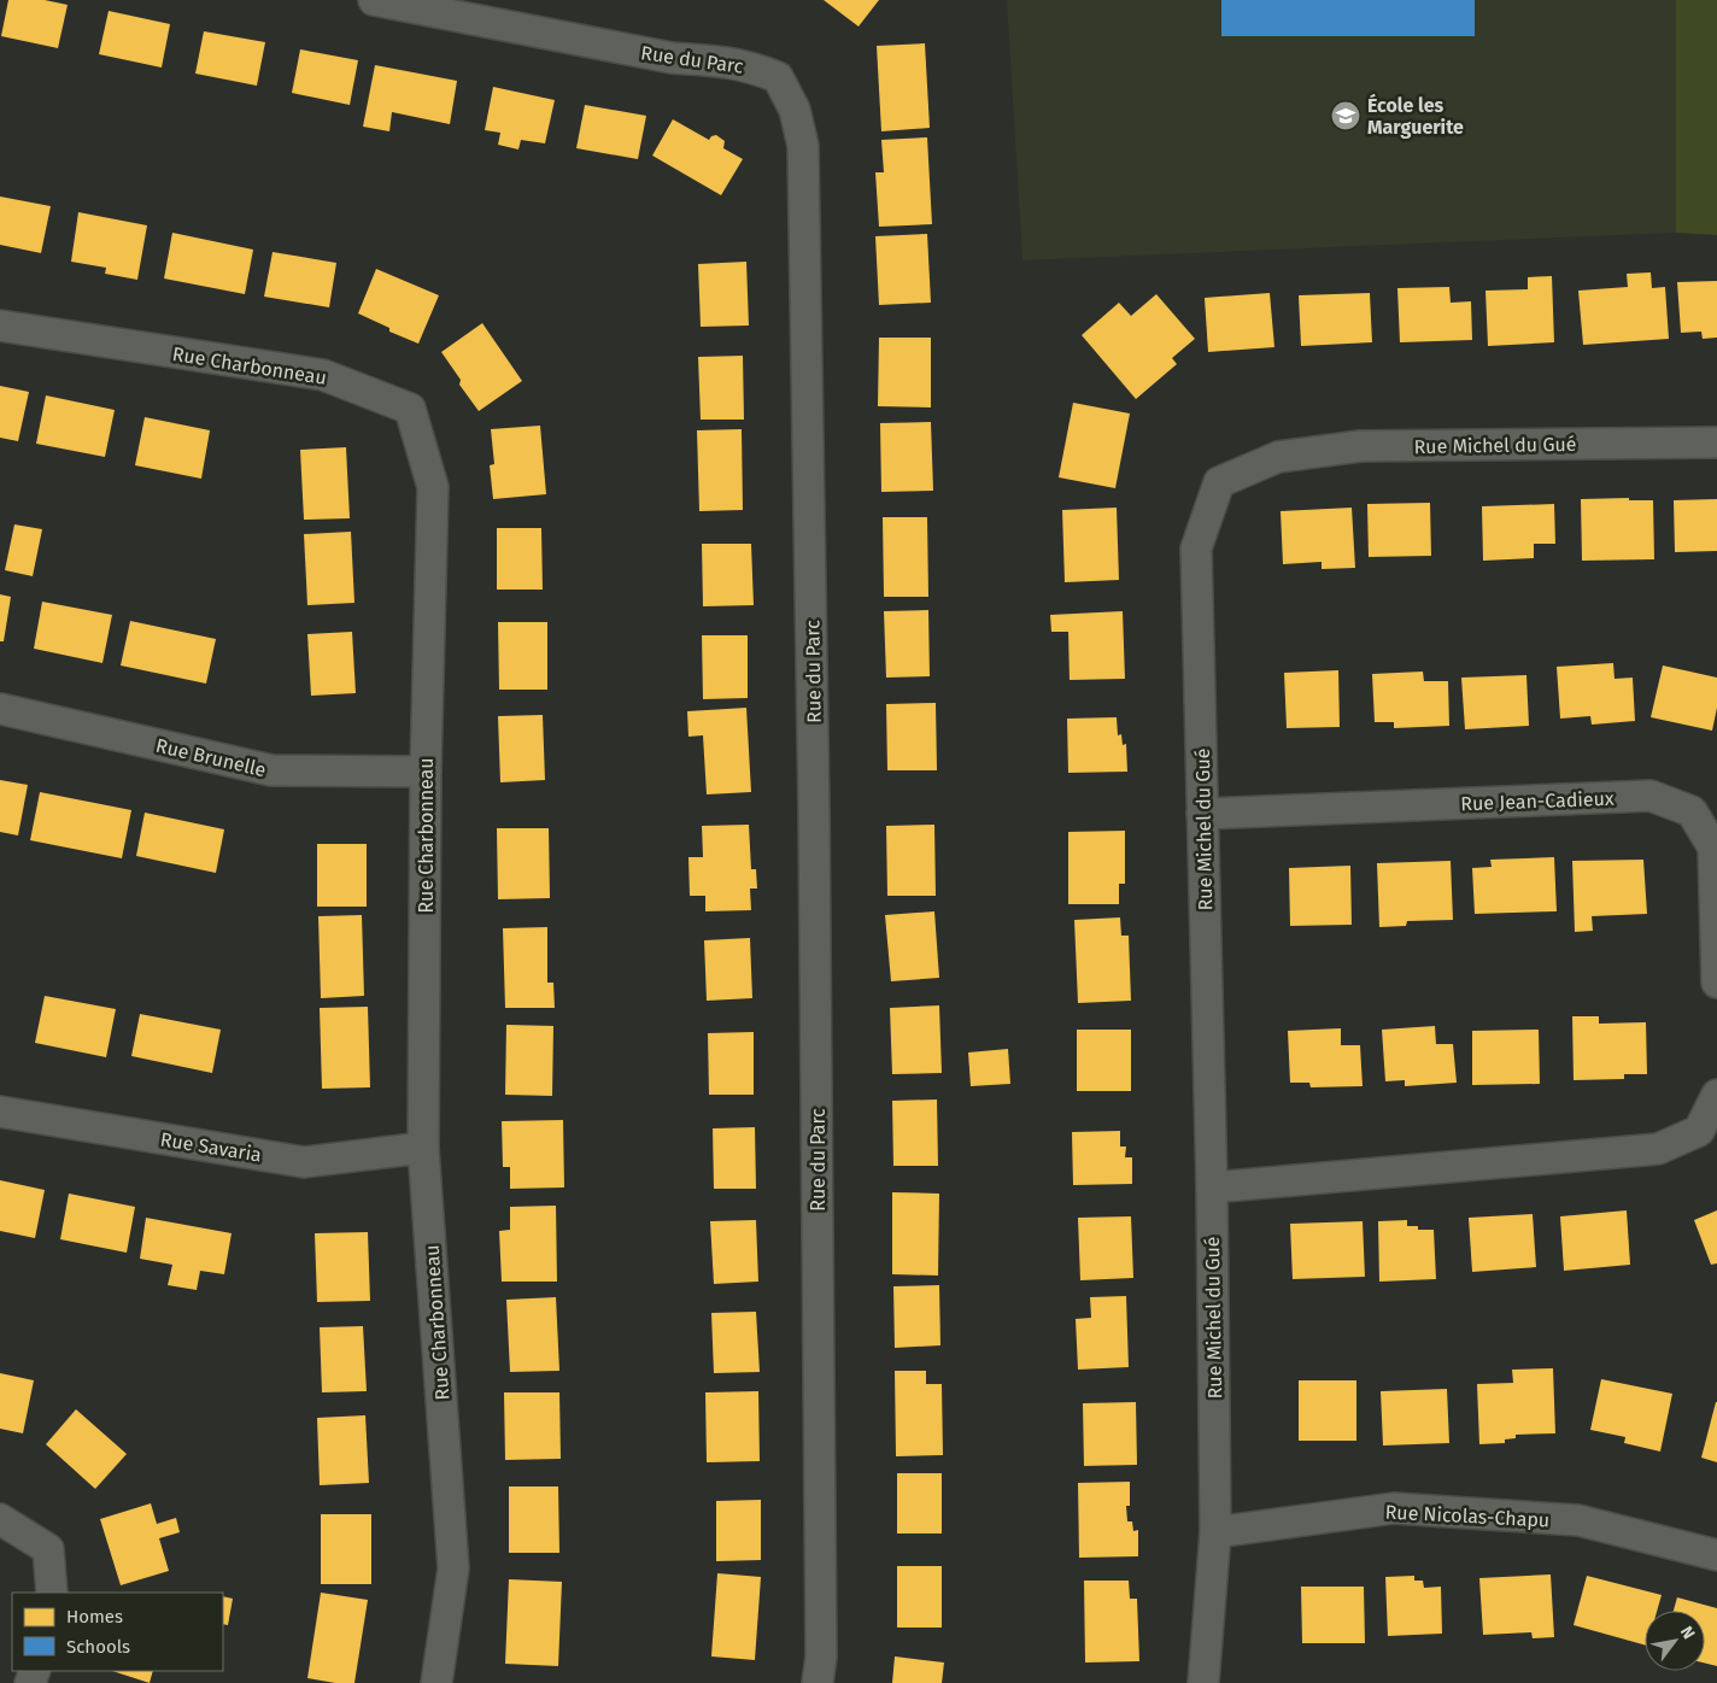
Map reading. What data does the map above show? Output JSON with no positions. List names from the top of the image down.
{
  "streets": {
    "street": [
      "Rue du Parc",
      "Rue Charbonneau",
      "Rue Michel du Gué",
      "Rue Brunelle",
      "Rue Jean-Cadieux",
      "Rue Savaria",
      "Rue Nicolas-Chapu"
    ]
  },
  "crossings": [
    ["Rue Charbonneau", "Rue Brunelle"],
    ["Rue Charbonneau", "Rue Savaria"],
    ["Rue Michel du Gué", "Rue Jean-Cadieux"],
    ["Rue Michel du Gué", "Rue Nicolas-Chapu"]
  ],
  "places": {
    "school or university": ["École les Marguerite"]
  },
  "legend": ["Homes", "Schools"],
  "north": "top right"
}
